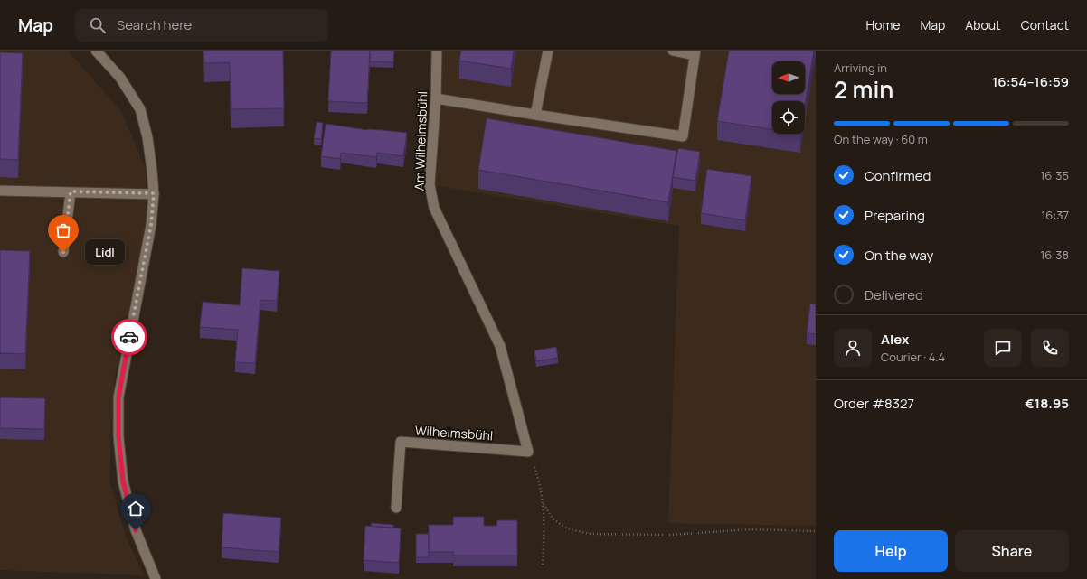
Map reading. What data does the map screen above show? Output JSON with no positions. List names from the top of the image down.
{
  "streets": {
    "street": ["Am Wilhelmsbühl", "Wilhelmsbühl"]
  },
  "crossings": [
    ["Am Wilhelmsbühl", "Wilhelmsbühl"]
  ],
  "places": ["Lidl"],
  "north": "left",
  "page": {
    "header": "Map",
    "search": "Search here",
    "nav": [
      "Home",
      "Map",
      "About",
      "Contact"
    ],
    "heading": ["2 min", "Arriving in", "16:54–16:59"],
    "panel": [
      "Alex",
      "Courier · 4.4",
      "Order #8327",
      "€18.95"
    ],
    "bar": "On the way · 60 m",
    "list": [
      ["Confirmed", "16:35"],
      ["Preparing", "16:37"],
      ["On the way", "16:38"],
      "Delivered"
    ],
    "bubble": "Lidl",
    "buttons": ["Help", "Share"]
  }
}
